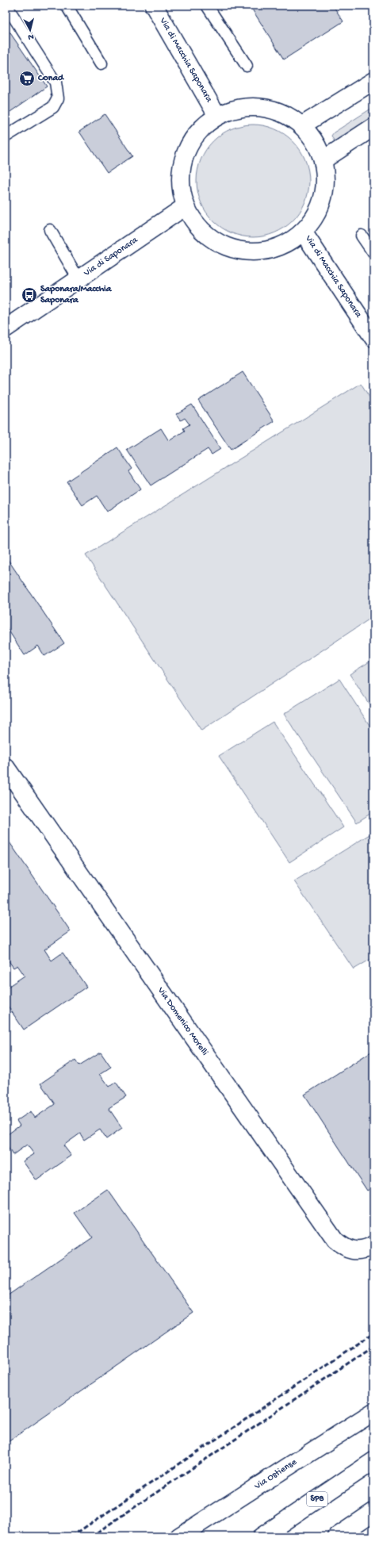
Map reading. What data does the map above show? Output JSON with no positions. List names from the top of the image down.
{
  "streets": {
    "street": [
      "Via di Macchia Saponara",
      "Via di Saponara",
      "Via Domenico Morelli",
      "Via Ostiense",
      "SP8"
    ]
  },
  "places": {
    "supermarket": ["Conad"],
    "bus stop": ["Saponara/Macchia Saponara"]
  },
  "north": "bottom"
}
